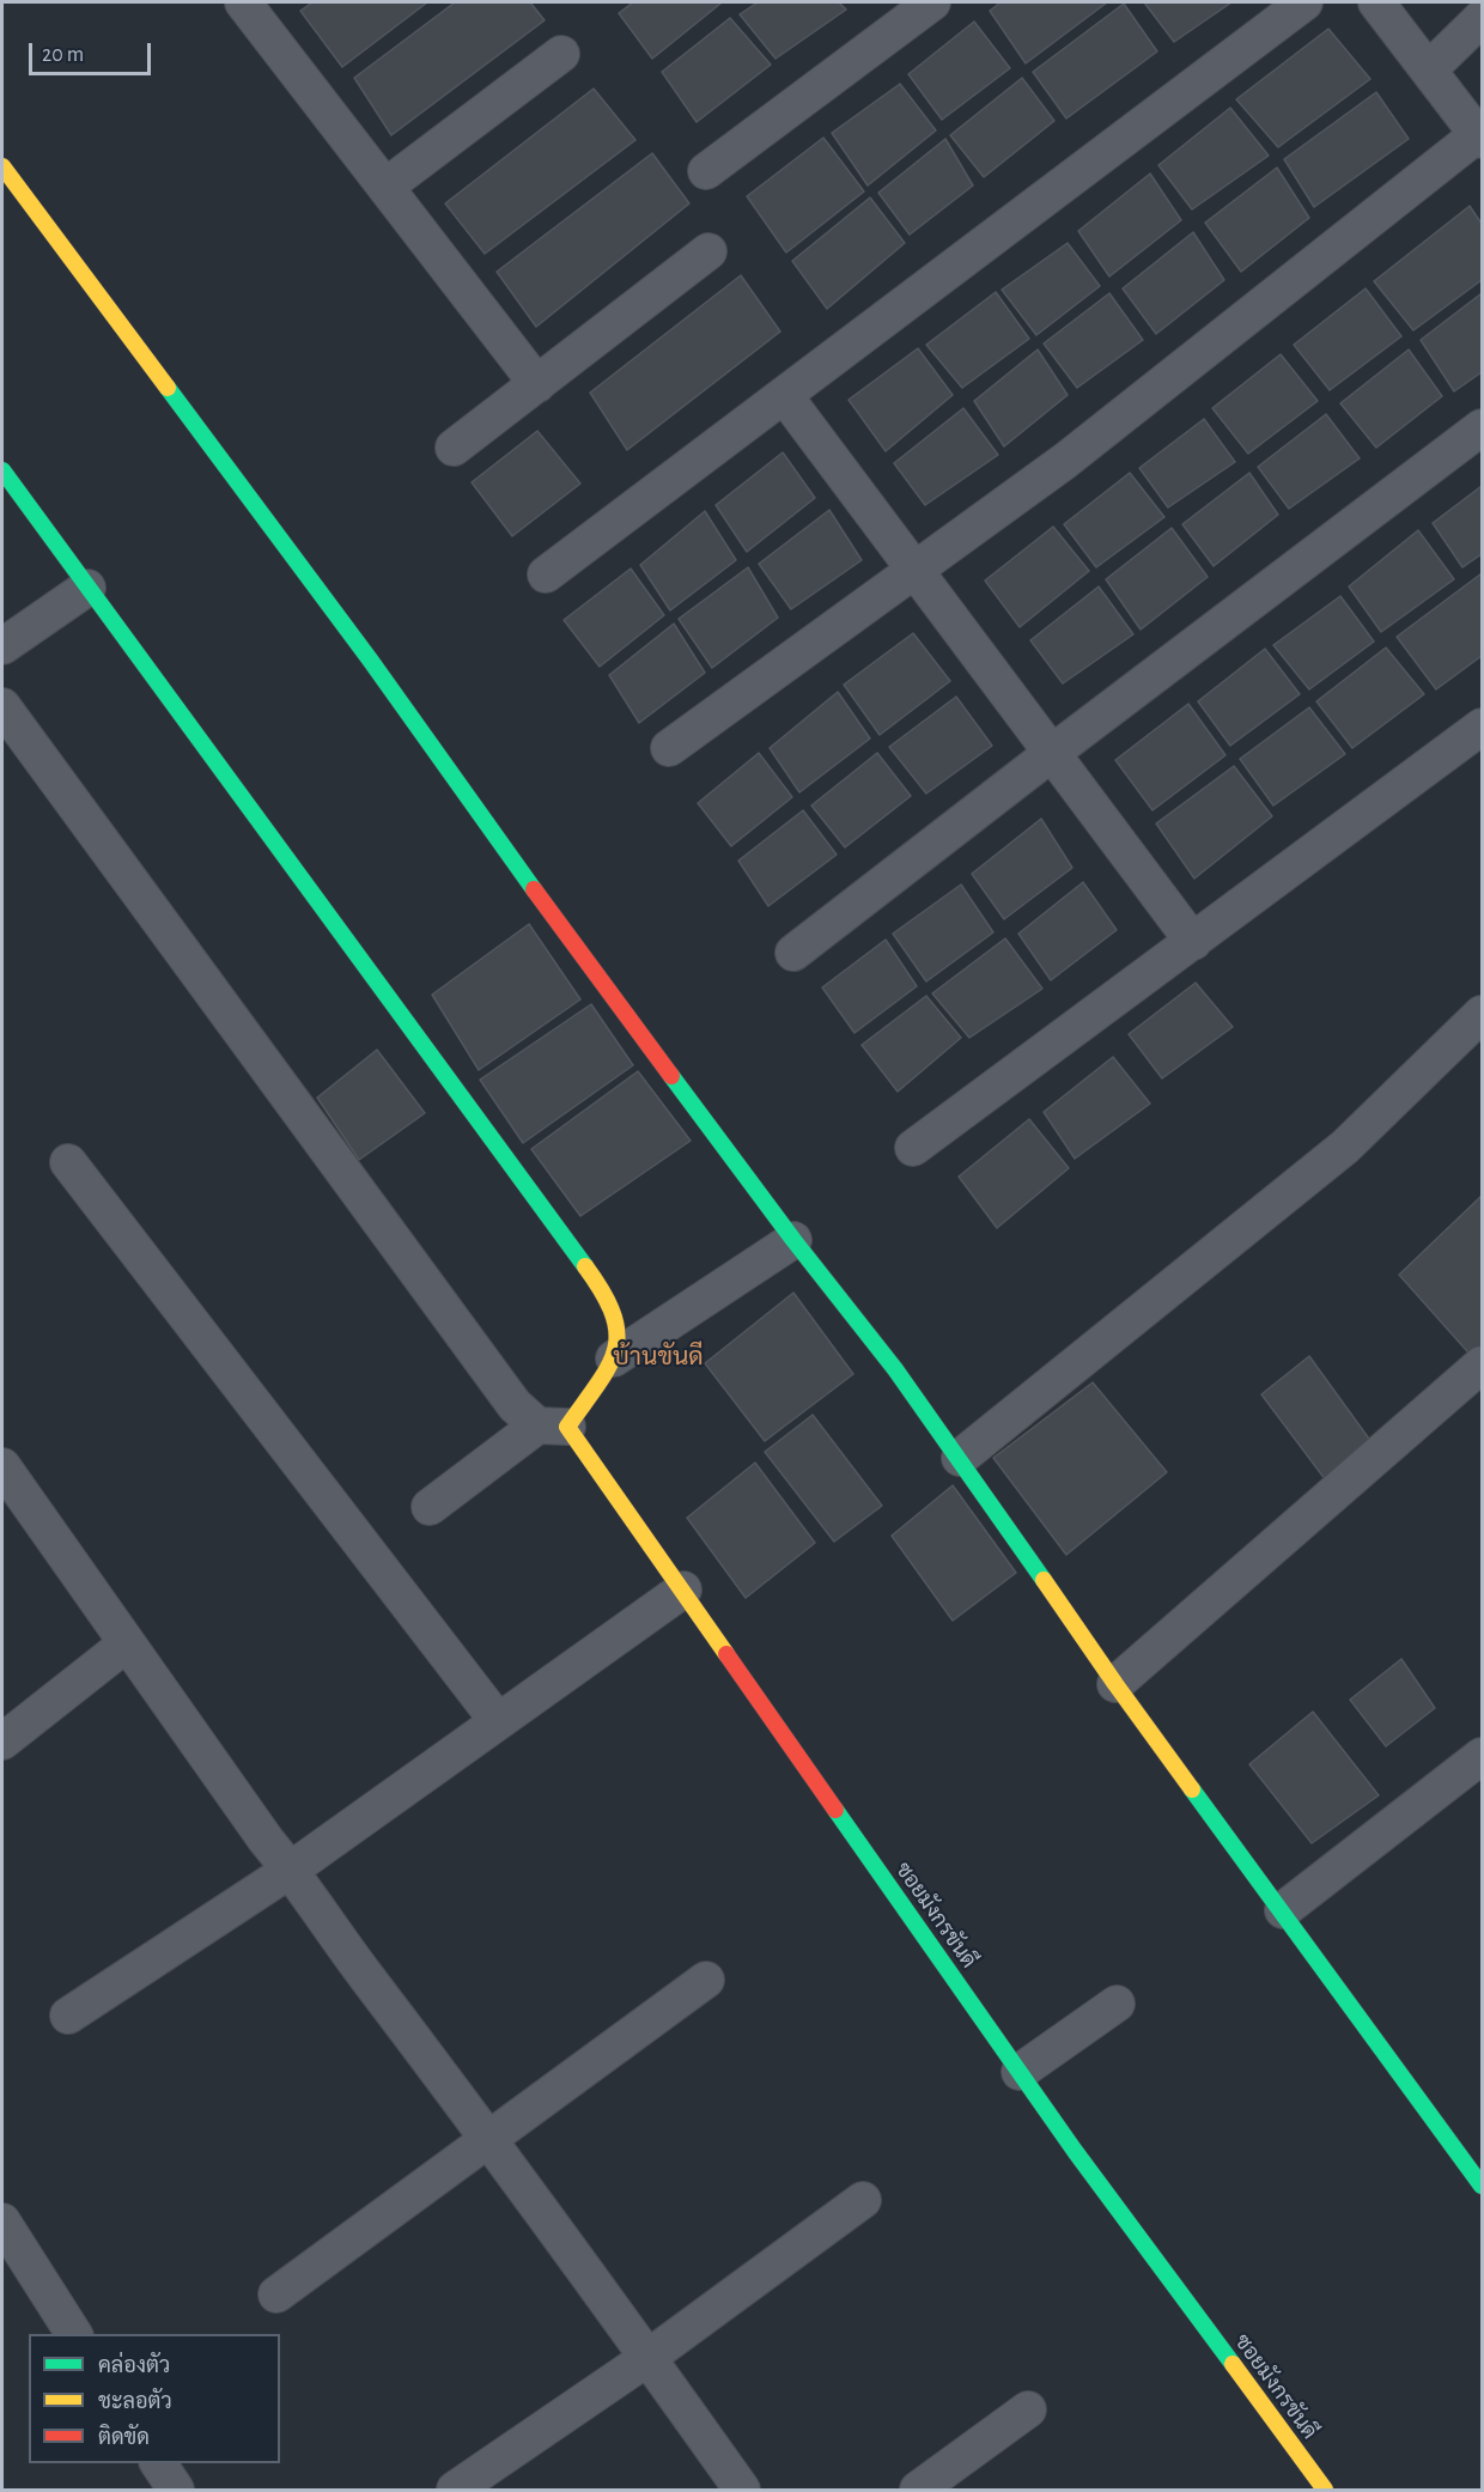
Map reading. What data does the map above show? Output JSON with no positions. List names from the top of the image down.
{
  "streets": {
    "street": ["ซอยมังกรขันดี"]
  },
  "districts": ["บ้านขันดี"],
  "legend": ["คล่องตัว", "ชะลอตัว", "ติดขัด"],
  "scale_bar": "20 m"
}
